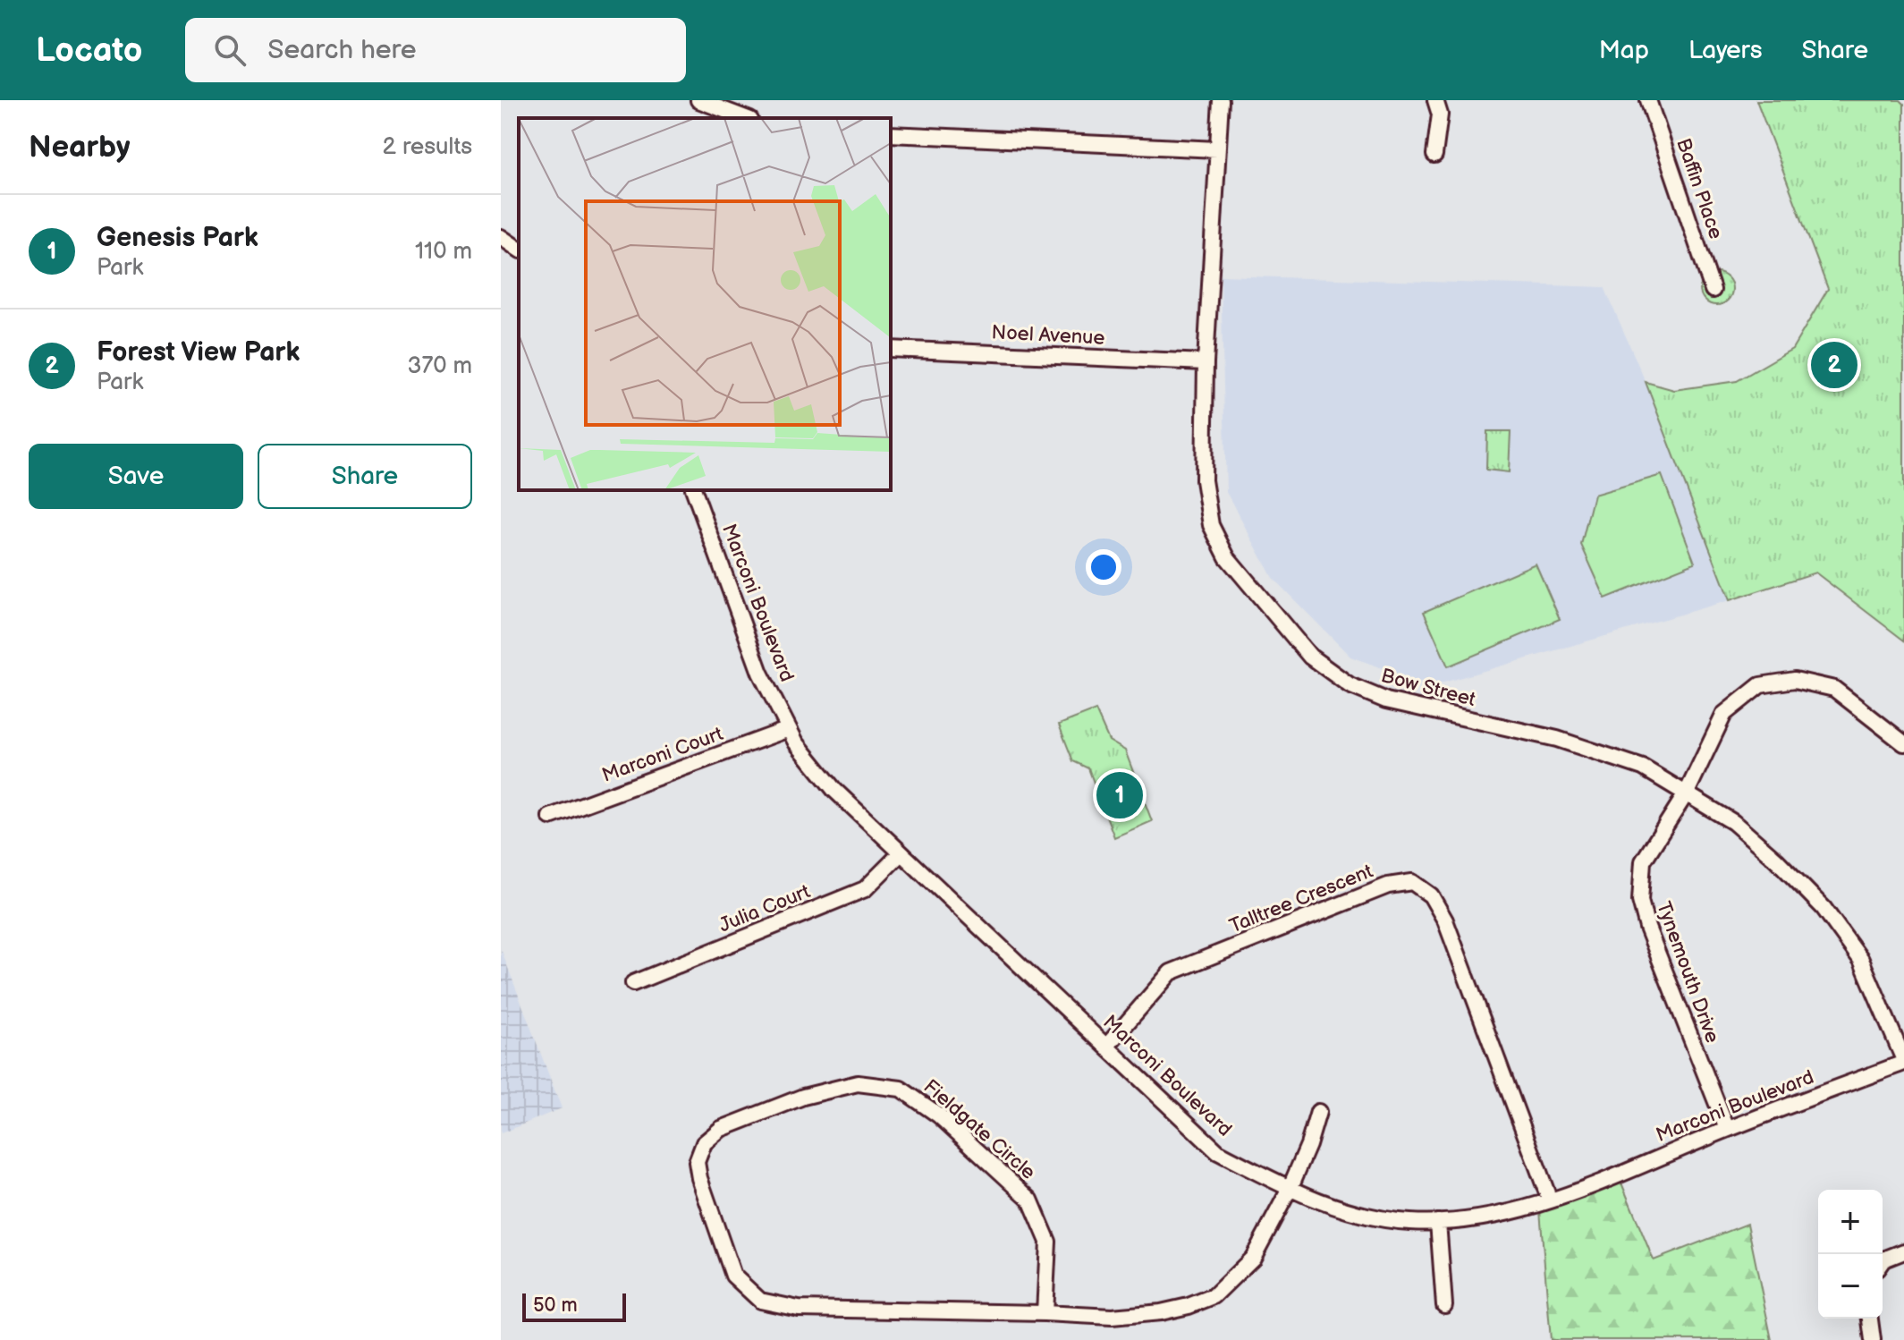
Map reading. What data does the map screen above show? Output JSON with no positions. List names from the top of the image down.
{
  "streets": {
    "street": [
      "Baffin Place",
      "Noel Avenue",
      "Marconi Boulevard",
      "Bow Street",
      "Marconi Court",
      "Talltree Crescent",
      "Julia Court",
      "Tynemouth Drive",
      "Fieldgate Circle"
    ]
  },
  "crossings": [
    ["Noel Avenue", "Bow Street"],
    ["Marconi Boulevard", "Bow Street"],
    ["Marconi Boulevard", "Marconi Court"],
    ["Marconi Boulevard", "Talltree Crescent"],
    ["Marconi Boulevard", "Julia Court"],
    ["Marconi Boulevard", "Tynemouth Drive"],
    ["Marconi Boulevard", "Fieldgate Circle"],
    ["Bow Street", "Tynemouth Drive"]
  ],
  "scale_bar": "50 m",
  "page": {
    "header": "Locato",
    "search": "Search here",
    "nav": ["Map", "Layers", "Share"],
    "heading": ["Nearby", "2 results"],
    "list": [
      {
        "mark": "1",
        "name": "Genesis Park",
        "note": "Park",
        "value": "110 m"
      },
      {
        "mark": "2",
        "name": "Forest View Park",
        "note": "Park",
        "value": "370 m"
      }
    ],
    "pins": ["2", "1"],
    "buttons": ["Save", "Share"],
    "map_buttons": ["+", "−"],
    "scale": "50 m"
  }
}
